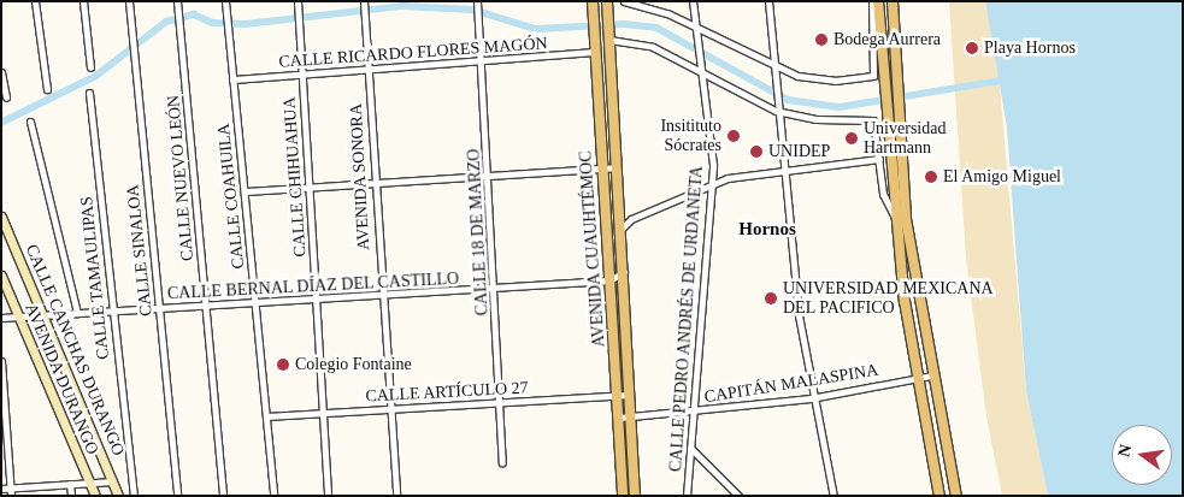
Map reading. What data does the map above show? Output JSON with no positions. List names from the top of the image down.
{
  "streets": {
    "main road": ["AVENIDA CUAUHTÉMOC", "CALLE CANCHAS DURANGO", "AVENIDA DURANGO"],
    "street": [
      "CALLE RICARDO FLORES MAGÓN",
      "CALLE CHIHUAHUA",
      "AVENIDA SONORA",
      "CALLE NUEVO LEÓN",
      "CALLE COAHUILA",
      "CALLE 18 DE MARZO",
      "CALLE SINALOA",
      "CALLE TAMAULIPAS",
      "CALLE BERNAL DÍAZ DEL CASTILLO",
      "CALLE PEDRO ANDRÉS DE URDANETA",
      "CAPITÁN MALASPINA",
      "CALLE ARTÍCULO 27"
    ]
  },
  "crossings": [
    ["CALLE RICARDO FLORES MAGÓN", "CALLE CHIHUAHUA"],
    ["CALLE RICARDO FLORES MAGÓN", "AVENIDA SONORA"],
    ["CALLE RICARDO FLORES MAGÓN", "CALLE COAHUILA"],
    ["CALLE RICARDO FLORES MAGÓN", "CALLE 18 DE MARZO"],
    ["CALLE RICARDO FLORES MAGÓN", "AVENIDA CUAUHTÉMOC"],
    ["CALLE CHIHUAHUA", "CALLE BERNAL DÍAZ DEL CASTILLO"],
    ["CALLE CHIHUAHUA", "CALLE ARTÍCULO 27"],
    ["AVENIDA SONORA", "CALLE BERNAL DÍAZ DEL CASTILLO"],
    ["AVENIDA SONORA", "CALLE ARTÍCULO 27"],
    ["CALLE NUEVO LEÓN", "CALLE BERNAL DÍAZ DEL CASTILLO"],
    ["CALLE COAHUILA", "CALLE BERNAL DÍAZ DEL CASTILLO"],
    ["CALLE COAHUILA", "CALLE ARTÍCULO 27"],
    ["CALLE 18 DE MARZO", "CALLE BERNAL DÍAZ DEL CASTILLO"],
    ["CALLE 18 DE MARZO", "CALLE ARTÍCULO 27"],
    ["AVENIDA CUAUHTÉMOC", "CALLE BERNAL DÍAZ DEL CASTILLO"],
    ["AVENIDA CUAUHTÉMOC", "CAPITÁN MALASPINA"],
    ["AVENIDA CUAUHTÉMOC", "CALLE ARTÍCULO 27"],
    ["CALLE SINALOA", "CALLE BERNAL DÍAZ DEL CASTILLO"],
    ["CALLE TAMAULIPAS", "CALLE BERNAL DÍAZ DEL CASTILLO"],
    ["CALLE BERNAL DÍAZ DEL CASTILLO", "CALLE CANCHAS DURANGO"],
    ["CALLE BERNAL DÍAZ DEL CASTILLO", "AVENIDA DURANGO"],
    ["CALLE PEDRO ANDRÉS DE URDANETA", "CAPITÁN MALASPINA"]
  ],
  "districts": ["Hornos"],
  "places": [
    "Bodega Aurrera",
    "Playa Hornos",
    "Insitituto Sócrates",
    "Universidad Hartmann",
    "UNIDEP",
    "El Amigo Miguel",
    "UNIVERSIDAD MEXICANA DEL PACIFICO",
    "Colegio Fontaine"
  ],
  "north": "left"
}
